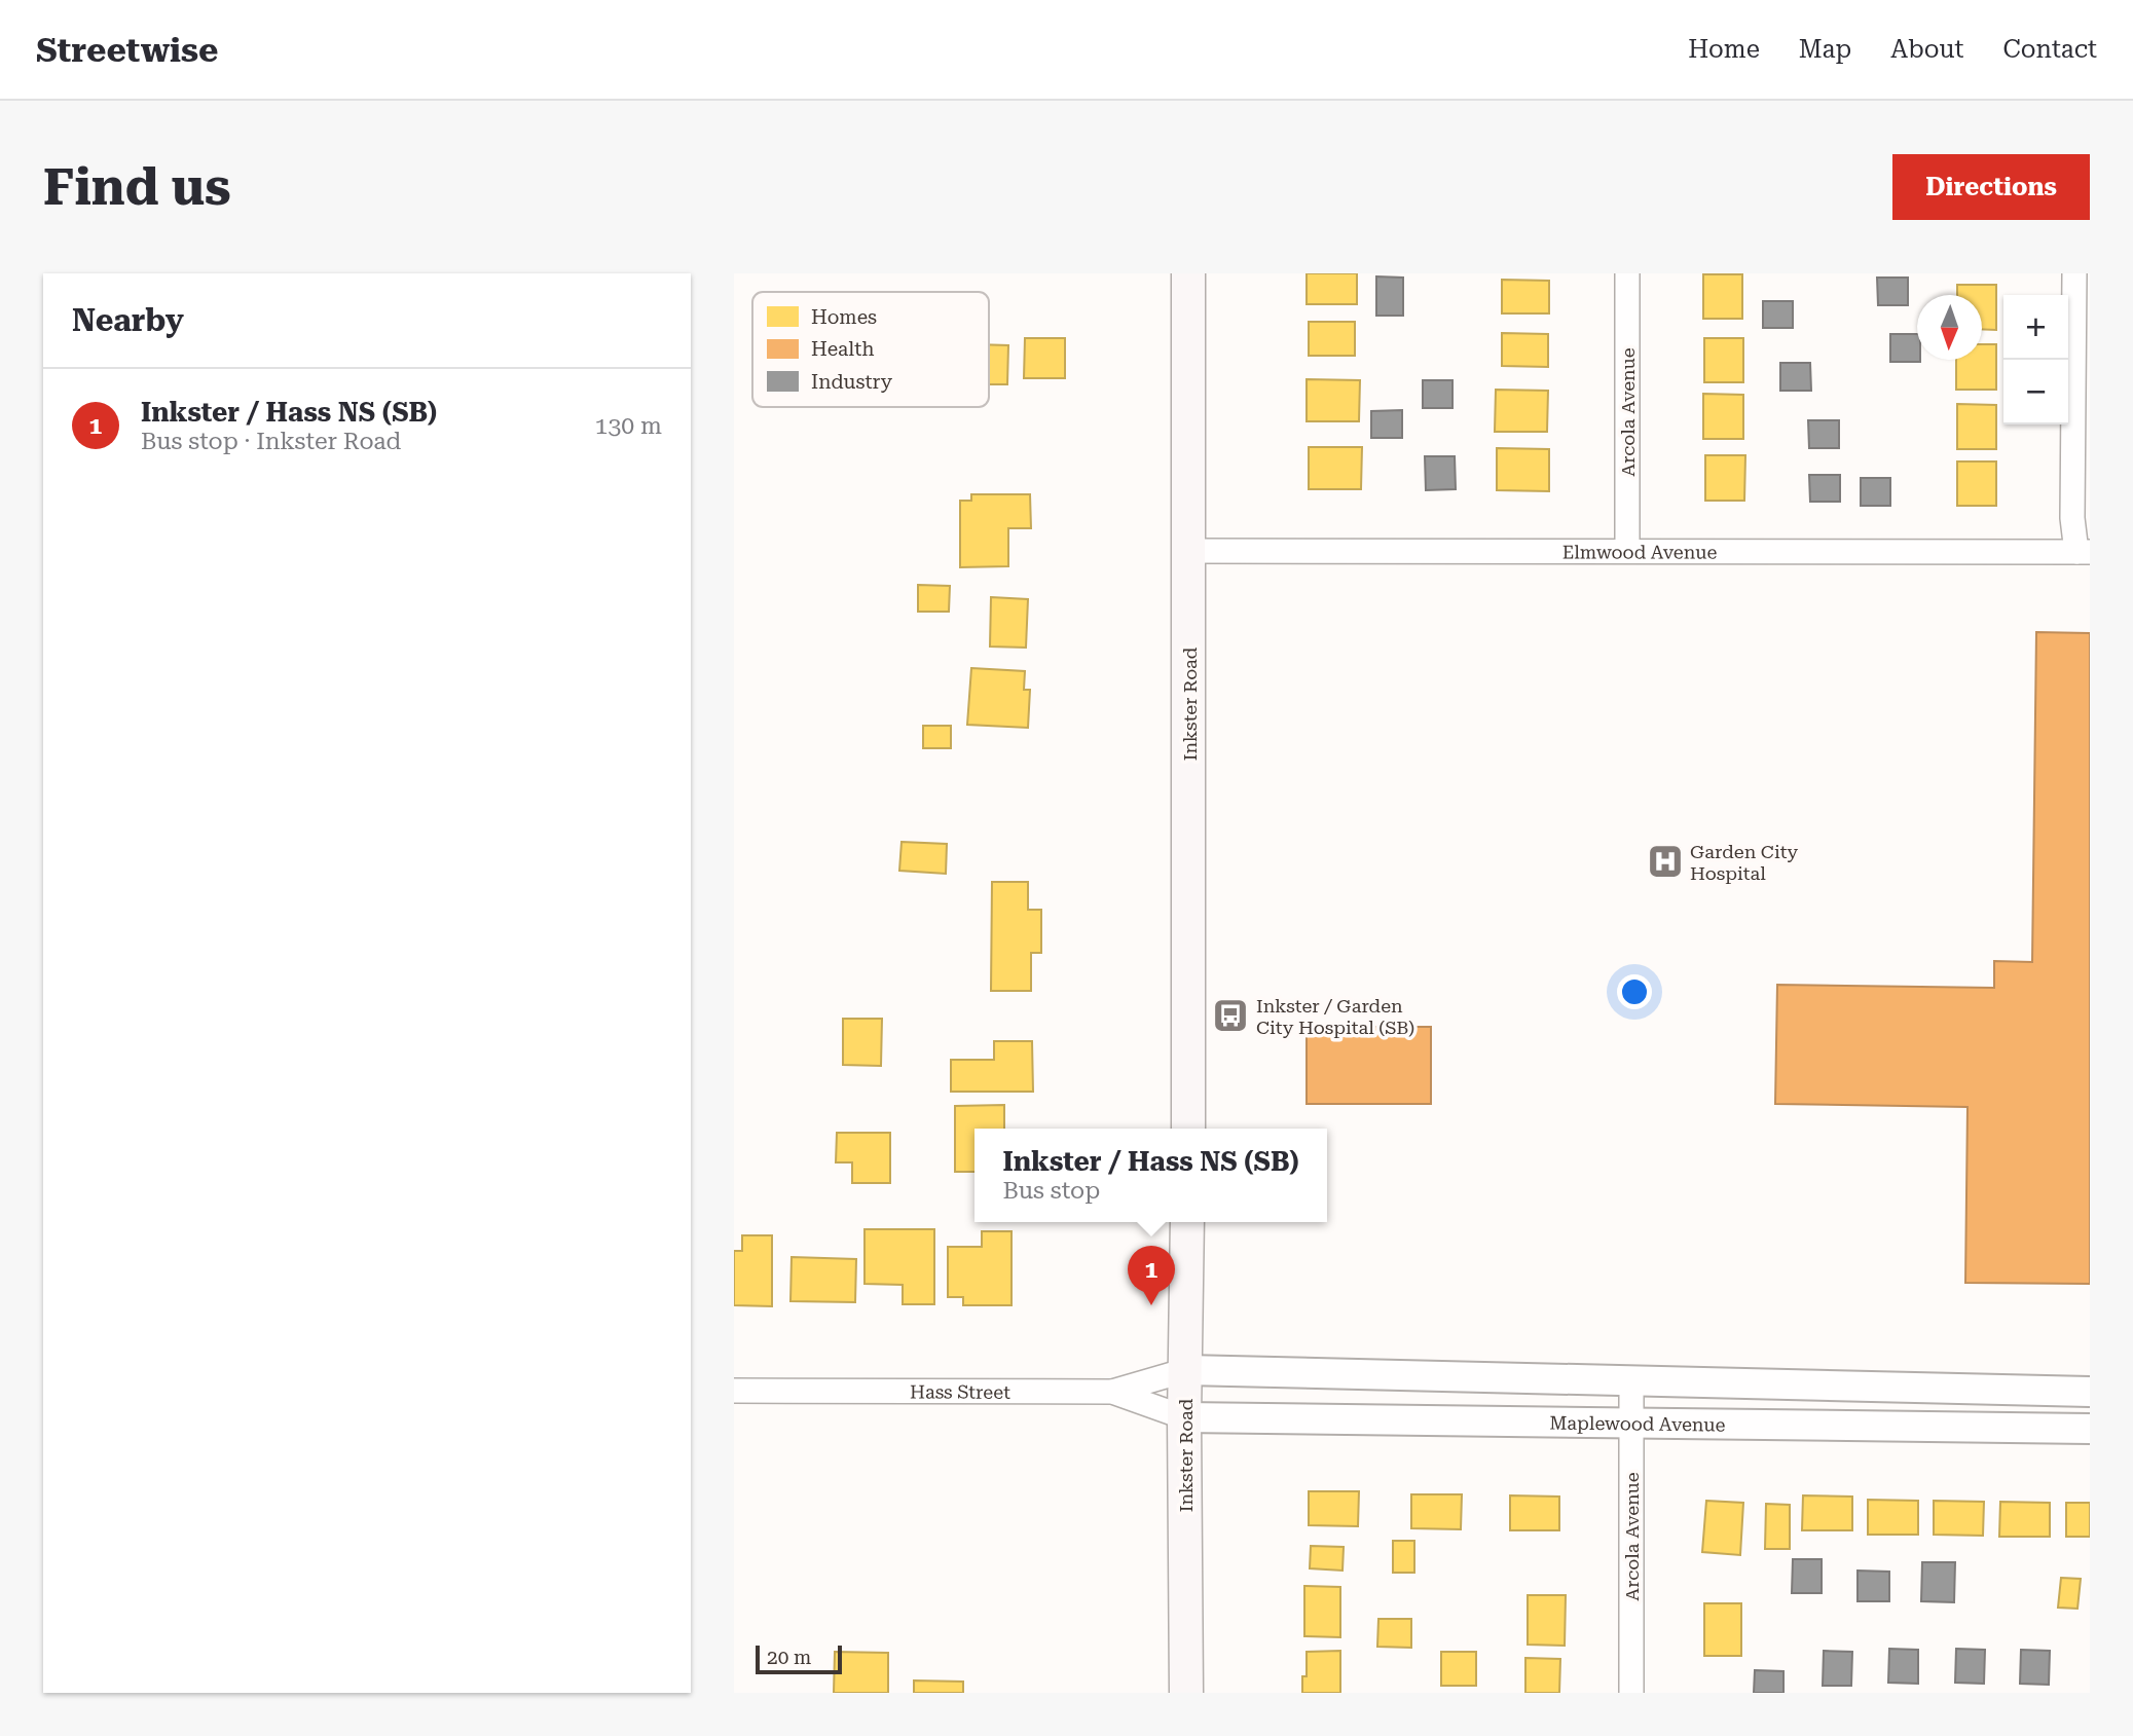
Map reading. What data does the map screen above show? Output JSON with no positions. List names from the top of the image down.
{
  "streets": {
    "main road": ["Inkster Road"],
    "street": [
      "Arcola Avenue",
      "Elmwood Avenue",
      "Hass Street",
      "Maplewood Avenue"
    ]
  },
  "crossings": [
    ["Arcola Avenue", "Elmwood Avenue"],
    ["Arcola Avenue", "Maplewood Avenue"],
    ["Elmwood Avenue", "Inkster Road"],
    ["Inkster Road", "Hass Street"],
    ["Inkster Road", "Maplewood Avenue"],
    ["Hass Street", "Maplewood Avenue"]
  ],
  "places": {
    "hospital": ["Garden City Hospital"],
    "bus stop": ["Inkster / Garden City Hospital (SB)"]
  },
  "legend": ["Homes", "Health", "Industry"],
  "scale_bar": "20 m",
  "north": "bottom",
  "page": {
    "header": "Streetwise",
    "nav": [
      "Home",
      "Map",
      "About",
      "Contact"
    ],
    "buttons": "Directions",
    "title": "Find us",
    "heading": "Nearby",
    "map_buttons": ["+", "−"],
    "list": [
      {
        "mark": "1",
        "name": "Inkster / Hass NS (SB)",
        "note": "Bus stop · Inkster Road",
        "value": "130 m"
      }
    ],
    "popup": ["Inkster / Hass NS (SB)", "Bus stop"],
    "pins": "1",
    "scale": "20 m"
  }
}
